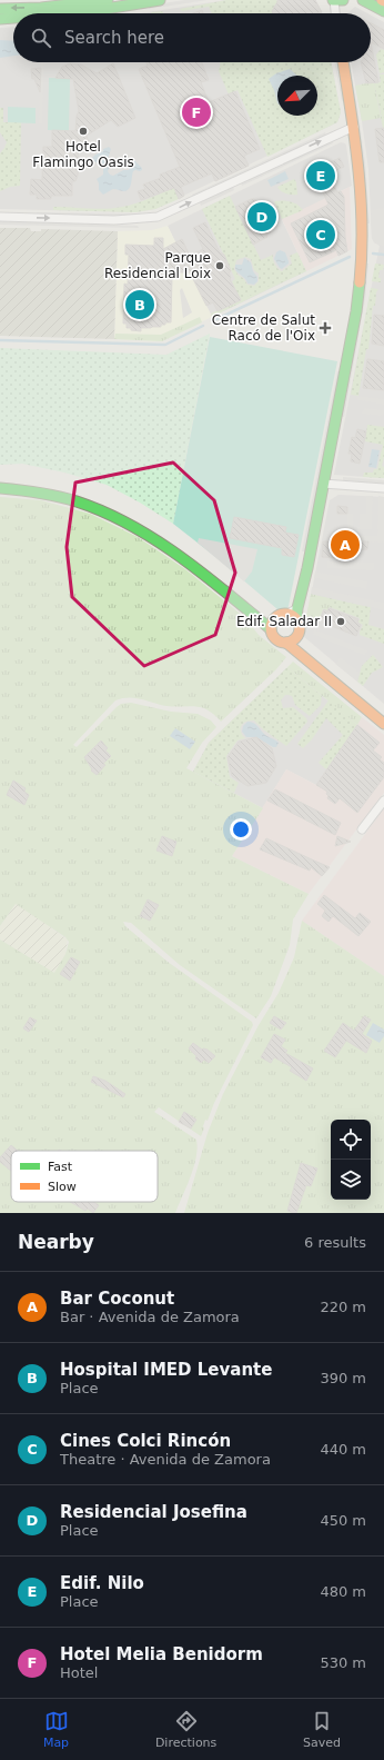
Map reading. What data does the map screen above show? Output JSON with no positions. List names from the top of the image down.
{
  "places": {
    "other": ["Hotel Flamingo Oasis", "Parque Residencial Loix", "Edif. Saladar II"],
    "health": ["Centre de Salut Racó de l'Oix"]
  },
  "legend": ["Fast", "Slow"],
  "north": "bottom left",
  "page": {
    "search": "Search here",
    "pins": [
      "F",
      "E",
      "D",
      "C",
      "B",
      "A"
    ],
    "heading": ["Nearby", "6 results"],
    "list": [
      {
        "mark": "A",
        "name": "Bar Coconut",
        "note": "Bar · Avenida de Zamora",
        "value": "220 m"
      },
      {
        "mark": "B",
        "name": "Hospital IMED Levante",
        "note": "Place",
        "value": "390 m"
      },
      {
        "mark": "C",
        "name": "Cines Colci Rincón",
        "note": "Theatre · Avenida de Zamora",
        "value": "440 m"
      },
      {
        "mark": "D",
        "name": "Residencial Josefina",
        "note": "Place",
        "value": "450 m"
      },
      {
        "mark": "E",
        "name": "Edif. Nilo",
        "note": "Place",
        "value": "480 m"
      },
      {
        "mark": "F",
        "name": "Hotel Melia Benidorm",
        "note": "Hotel",
        "value": "530 m"
      }
    ],
    "nav": ["Map", "Directions", "Saved"]
  }
}
